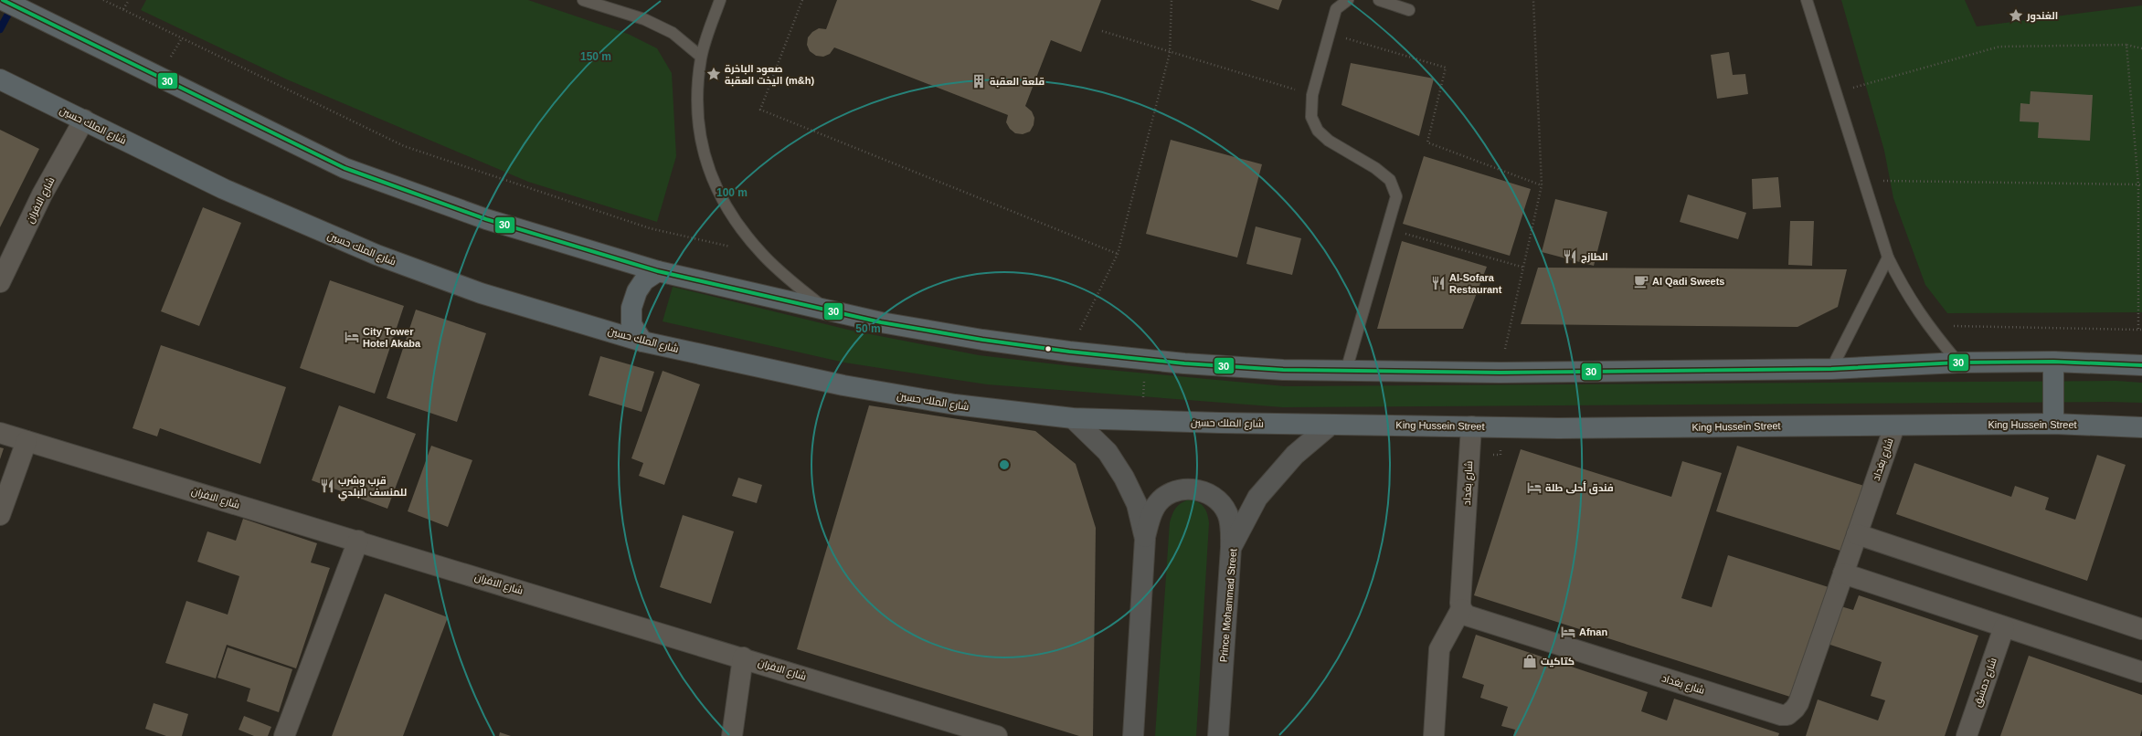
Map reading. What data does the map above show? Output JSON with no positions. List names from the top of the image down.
{
  "streets": {
    "highway": ["شارع الملك حسين", "King Hussein Street"],
    "main road": ["Prince Mohammad Street"],
    "street": ["شارع الافران", "شارع بغداد", "شارع دمشق"]
  },
  "crossings": [
    ["شارع الملك حسين", "شارع الافران"],
    ["شارع الملك حسين", "King Hussein Street"],
    ["شارع الملك حسين", "Prince Mohammad Street"],
    ["King Hussein Street", "شارع بغداد"],
    ["King Hussein Street", "Prince Mohammad Street"]
  ],
  "places": {
    "place": ["الغندور", "صعود الباخرة اليخت العقبة (m&h)"],
    "building": ["قلعة العقبة"],
    "restaurant": ["الطازج", "Al-Sofara Restaurant", "قرب وشرب للمنسف البلدي"],
    "cafe": ["Al Qadi Sweets"],
    "hotel": ["City Tower Hotel Akaba", "فندق أحلى طلة", "Afnan"],
    "shop": ["كتاكيت"]
  },
  "lines": ["transit line 30"],
  "rings": ["150 m", "100 m", "50 m"]
}
